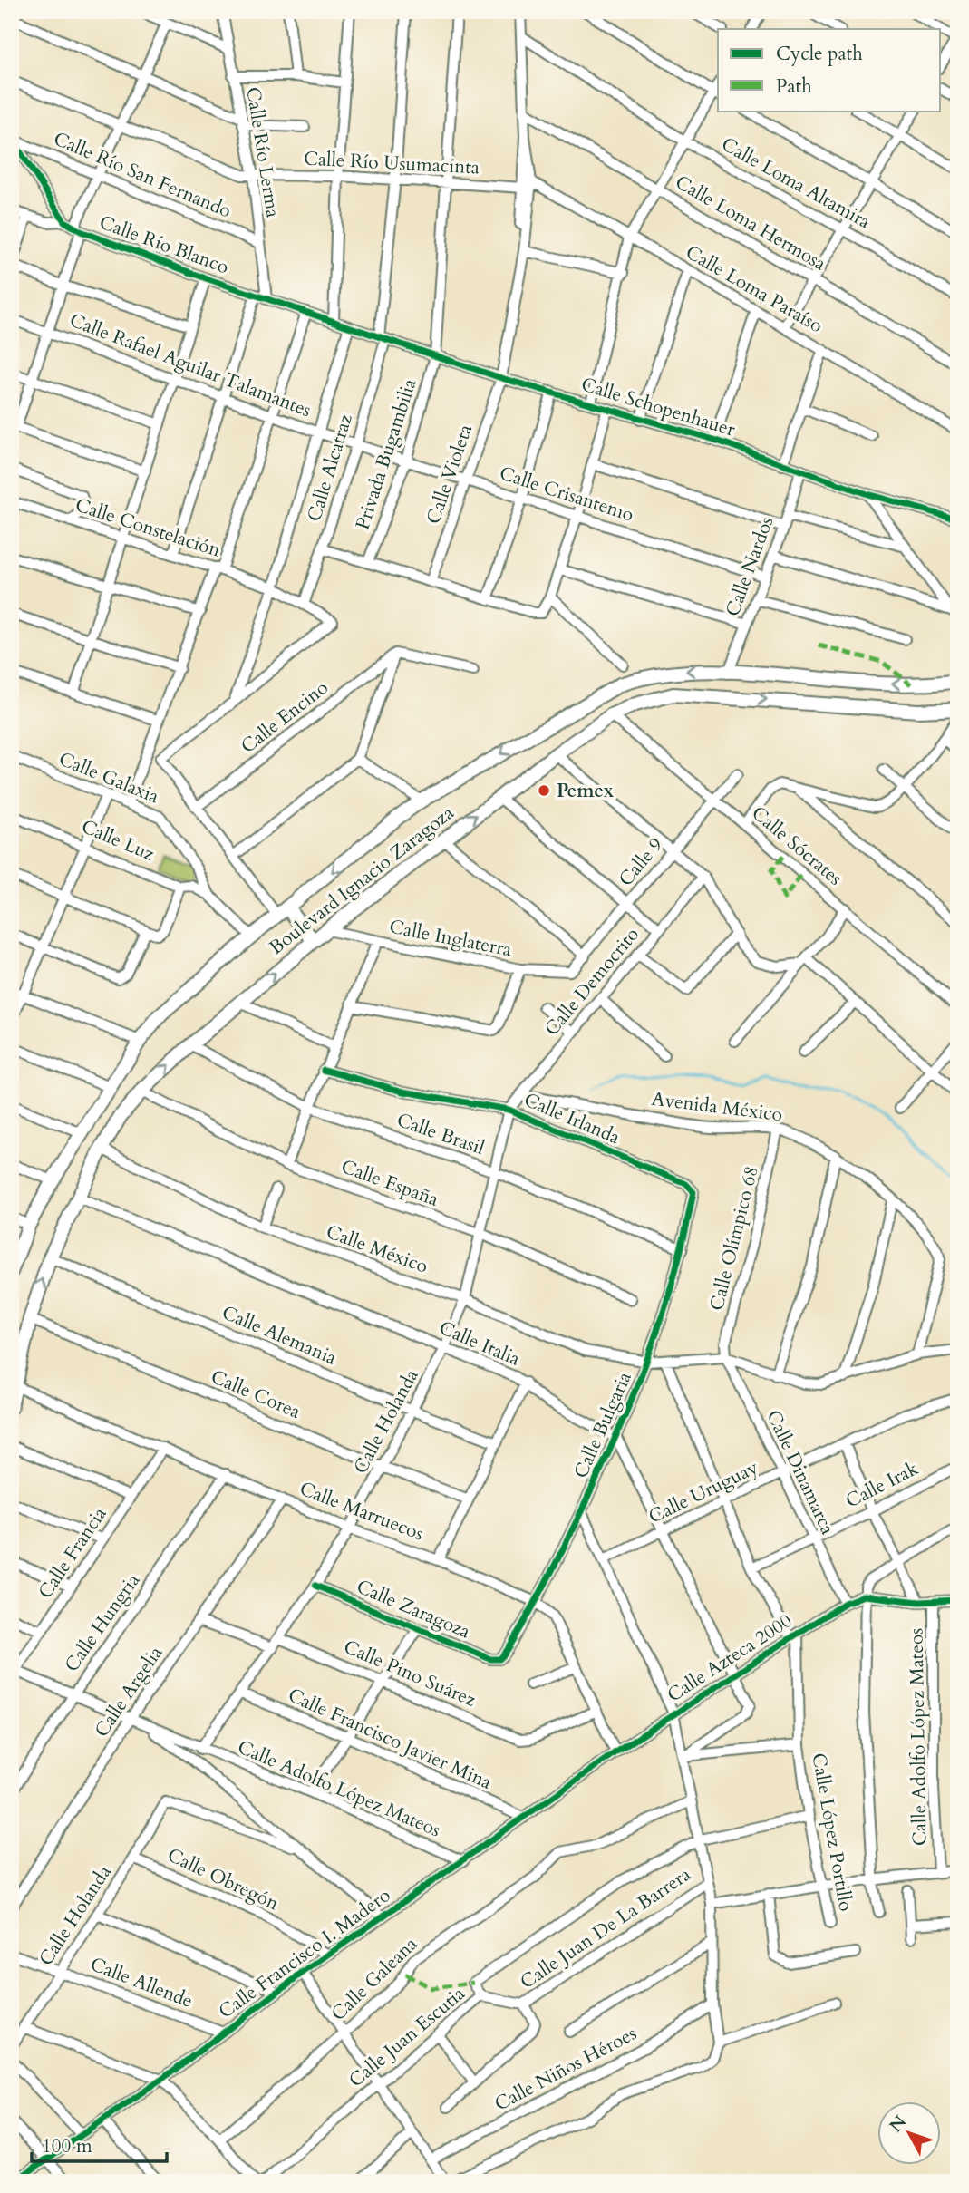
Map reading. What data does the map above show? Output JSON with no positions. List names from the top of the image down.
{
  "streets": {
    "main road": ["Boulevard Ignacio Zaragoza"],
    "street": [
      "Calle Río Lerma",
      "Calle Río Usumacinta",
      "Calle Río San Fernando",
      "Calle Loma Altamira",
      "Calle Loma Hermosa",
      "Calle Río Blanco",
      "Calle Loma Paraíso",
      "Calle Rafael Aguilar Talamantes",
      "Calle Schopenhauer",
      "Privada Bugambilia",
      "Calle Alcatraz",
      "Calle Violeta",
      "Calle Crisantemo",
      "Calle Constelación",
      "Calle Nardos",
      "Calle Encino",
      "Calle Galaxia",
      "Calle Luz",
      "Calle Sócrates",
      "Calle 9",
      "Calle Inglaterra",
      "Calle Democrito",
      "Avenida México",
      "Calle Irlanda",
      "Calle Brasil",
      "Calle España",
      "Calle Olímpico 68",
      "Calle México",
      "Calle Alemania",
      "Calle Italia",
      "Calle Corea",
      "Calle Holanda",
      "Calle Bulgaria",
      "Calle Dinamarca",
      "Calle Irak",
      "Calle Uruguay",
      "Calle Marruecos",
      "Calle Francia",
      "Calle Zaragoza",
      "Calle Hungria",
      "Calle Azteca 2000",
      "Calle Pino Suárez",
      "Calle Argelia",
      "Calle Adolfo López Mateos",
      "Calle Francisco Javier Mina",
      "Calle López Portillo",
      "Calle Obregón",
      "Calle Juan De La Barrera",
      "Calle Francisco I. Madero",
      "Calle Galeana",
      "Calle Allende",
      "Calle Juan Escutia",
      "Calle Niños Héroes"
    ]
  },
  "crossings": [
    ["Calle Río Lerma", "Calle Río Usumacinta"],
    ["Calle Río Lerma", "Calle Río San Fernando"],
    ["Calle Río Lerma", "Calle Río Blanco"],
    ["Calle Río Usumacinta", "Calle Loma Paraíso"],
    ["Calle Río Usumacinta", "Privada Bugambilia"],
    ["Calle Río Usumacinta", "Calle Alcatraz"],
    ["Calle Río Blanco", "Calle Schopenhauer"],
    ["Calle Rafael Aguilar Talamantes", "Calle Alcatraz"],
    ["Calle Rafael Aguilar Talamantes", "Calle Crisantemo"],
    ["Calle Schopenhauer", "Privada Bugambilia"],
    ["Calle Schopenhauer", "Calle Alcatraz"],
    ["Calle Schopenhauer", "Calle Violeta"],
    ["Calle Schopenhauer", "Calle Nardos"],
    ["Privada Bugambilia", "Calle Crisantemo"],
    ["Calle Alcatraz", "Calle Crisantemo"],
    ["Calle Alcatraz", "Calle Constelación"],
    ["Calle Violeta", "Calle Crisantemo"],
    ["Calle Crisantemo", "Calle Nardos"],
    ["Calle Nardos", "Boulevard Ignacio Zaragoza"],
    ["Calle Galaxia", "Calle Luz"],
    ["Calle Galaxia", "Boulevard Ignacio Zaragoza"],
    ["Calle Sócrates", "Calle 9"],
    ["Calle Sócrates", "Boulevard Ignacio Zaragoza"],
    ["Calle 9", "Calle Inglaterra"],
    ["Boulevard Ignacio Zaragoza", "Calle Inglaterra"],
    ["Boulevard Ignacio Zaragoza", "Calle Brasil"],
    ["Boulevard Ignacio Zaragoza", "Calle España"],
    ["Boulevard Ignacio Zaragoza", "Calle México"],
    ["Boulevard Ignacio Zaragoza", "Calle Alemania"],
    ["Boulevard Ignacio Zaragoza", "Calle Italia"],
    ["Boulevard Ignacio Zaragoza", "Calle Corea"],
    ["Boulevard Ignacio Zaragoza", "Calle Marruecos"],
    ["Calle Democrito", "Avenida México"],
    ["Calle Democrito", "Calle Irlanda"],
    ["Calle Democrito", "Calle Holanda"],
    ["Avenida México", "Calle Olímpico 68"],
    ["Calle Irlanda", "Calle Holanda"],
    ["Calle Irlanda", "Calle Bulgaria"],
    ["Calle Brasil", "Calle Holanda"],
    ["Calle Brasil", "Calle Bulgaria"],
    ["Calle España", "Calle Holanda"],
    ["Calle Olímpico 68", "Calle Dinamarca"],
    ["Calle México", "Calle Holanda"],
    ["Calle México", "Calle Bulgaria"],
    ["Calle Alemania", "Calle Holanda"],
    ["Calle Italia", "Calle Holanda"],
    ["Calle Italia", "Calle Bulgaria"],
    ["Calle Corea", "Calle Holanda"],
    ["Calle Holanda", "Calle Marruecos"],
    ["Calle Holanda", "Calle Zaragoza"],
    ["Calle Holanda", "Calle Pino Suárez"],
    ["Calle Holanda", "Calle Adolfo López Mateos"],
    ["Calle Holanda", "Calle Francisco Javier Mina"],
    ["Calle Holanda", "Calle Obregón"],
    ["Calle Holanda", "Calle Allende"],
    ["Calle Bulgaria", "Calle Marruecos"],
    ["Calle Bulgaria", "Calle Zaragoza"],
    ["Calle Dinamarca", "Calle Irak"],
    ["Calle Dinamarca", "Calle Uruguay"],
    ["Calle Dinamarca", "Calle Azteca 2000"],
    ["Calle Marruecos", "Calle Francia"],
    ["Calle Marruecos", "Calle Hungria"],
    ["Calle Marruecos", "Calle Azteca 2000"],
    ["Calle Marruecos", "Calle Pino Suárez"],
    ["Calle Marruecos", "Calle Argelia"],
    ["Calle Marruecos", "Calle Francisco I. Madero"],
    ["Calle Azteca 2000", "Calle López Portillo"],
    ["Calle Azteca 2000", "Calle Francisco I. Madero"],
    ["Calle Argelia", "Calle Adolfo López Mateos"],
    ["Calle Adolfo López Mateos", "Calle Francisco I. Madero"],
    ["Calle Francisco Javier Mina", "Calle Francisco I. Madero"],
    ["Calle López Portillo", "Calle Juan De La Barrera"],
    ["Calle Obregón", "Calle Francisco I. Madero"],
    ["Calle Juan De La Barrera", "Calle Juan Escutia"],
    ["Calle Francisco I. Madero", "Calle Allende"]
  ],
  "places": ["Pemex"],
  "legend": ["Cycle path", "Path"],
  "scale_bar": "100 m",
  "north": "top left"
}
